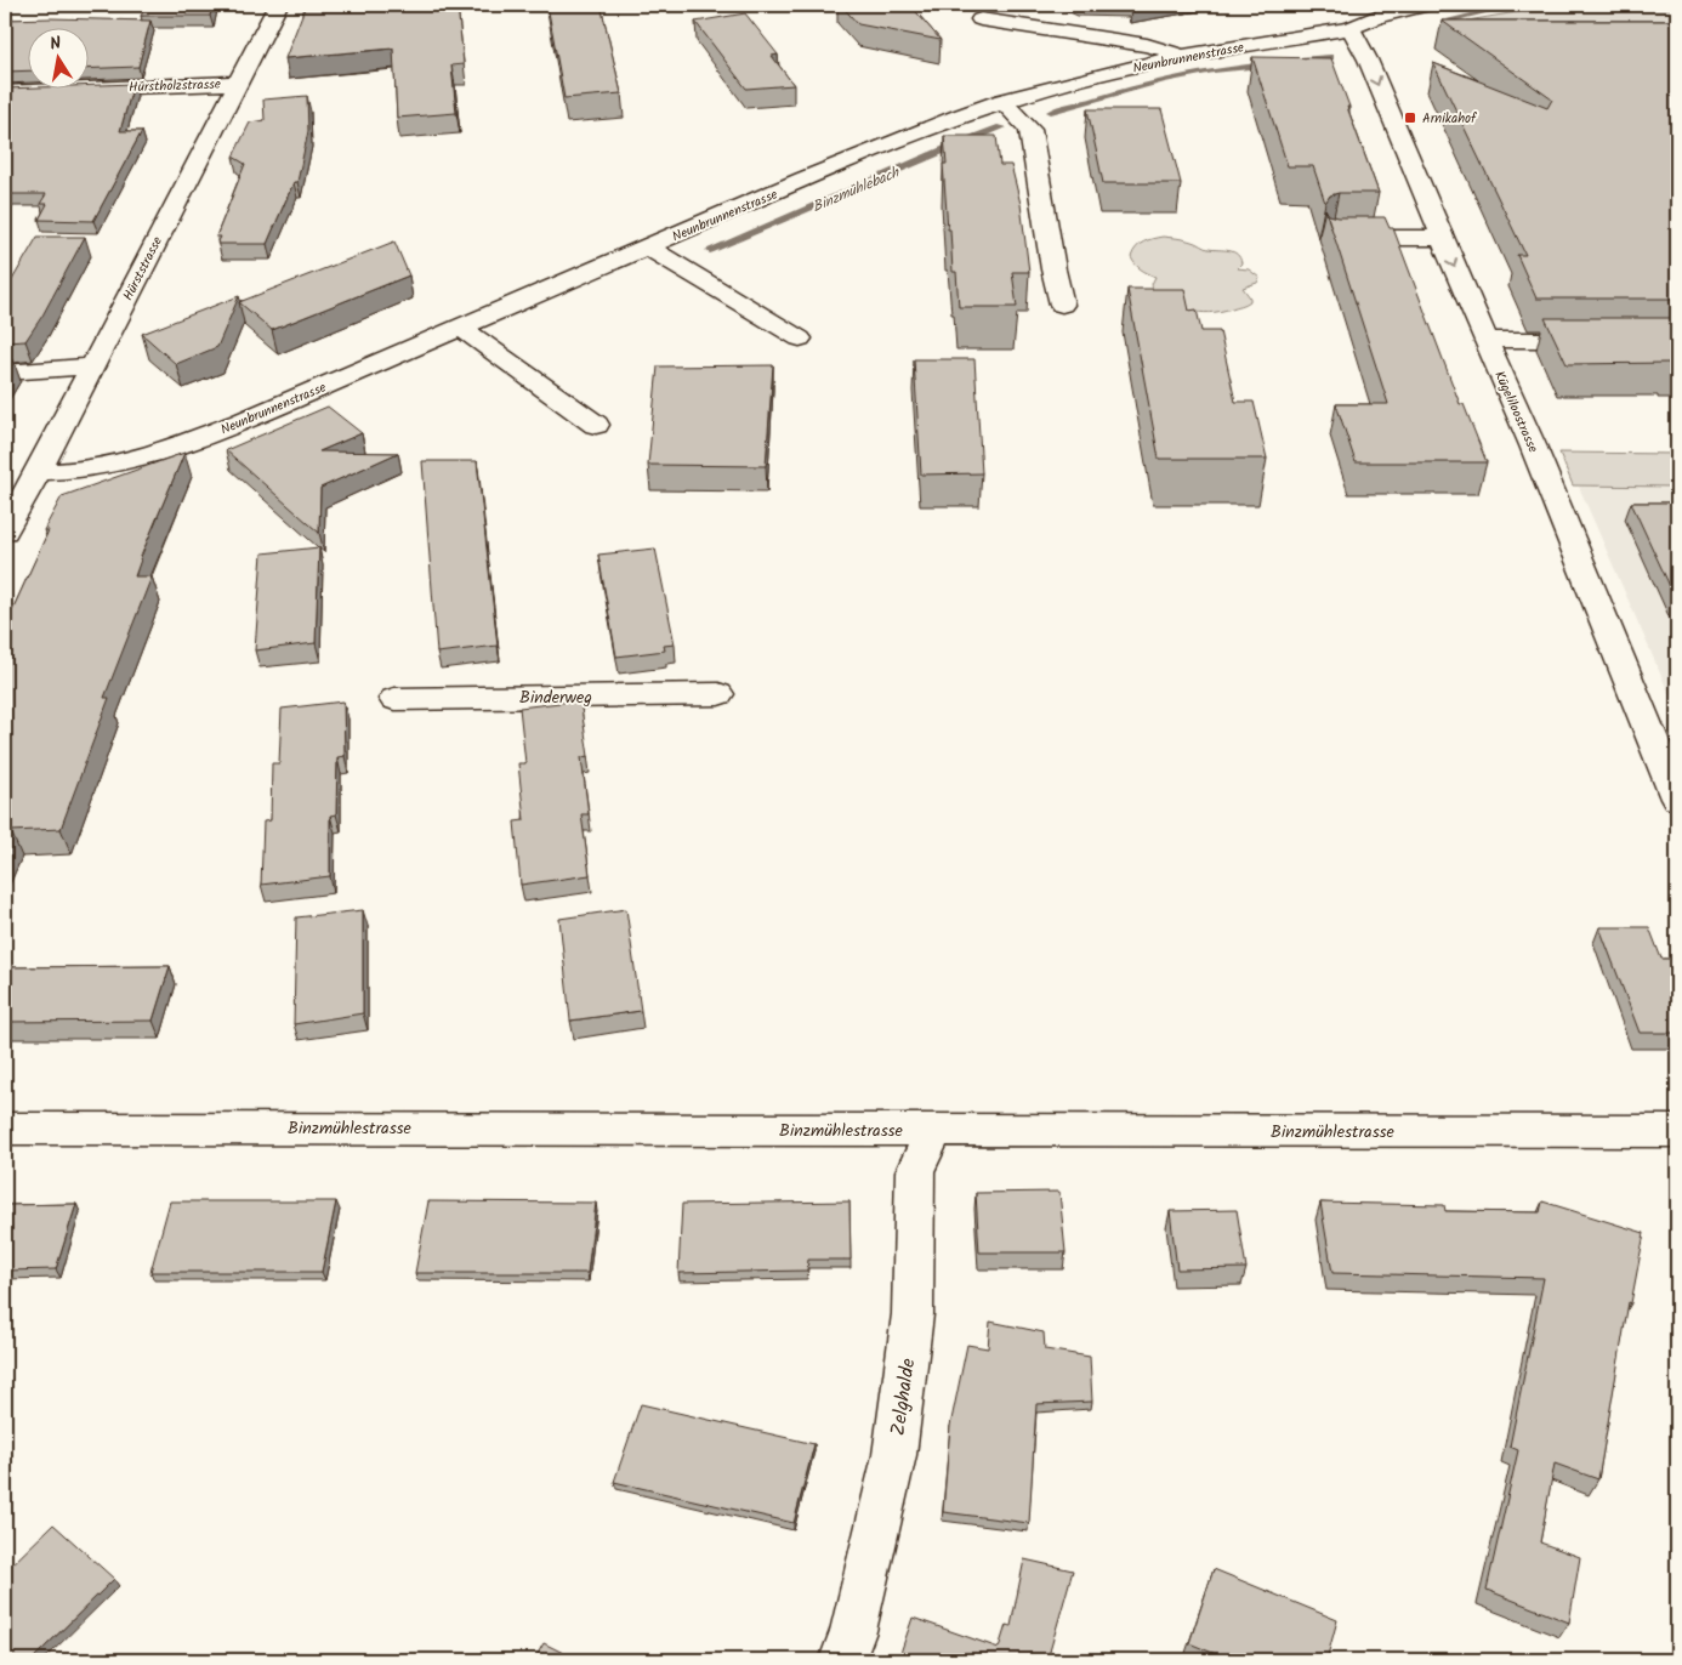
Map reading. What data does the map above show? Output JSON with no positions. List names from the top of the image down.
{
  "streets": {
    "street": [
      "Neunbrunnenstrasse",
      "Hürstholzstrasse",
      "Hürststrasse",
      "Kügeliloostrasse",
      "Binderweg",
      "Binzmühlestrasse",
      "Zelghalde"
    ]
  },
  "crossings": [
    ["Neunbrunnenstrasse", "Hürststrasse"],
    ["Neunbrunnenstrasse", "Kügeliloostrasse"],
    ["Hürstholzstrasse", "Hürststrasse"],
    ["Binzmühlestrasse", "Zelghalde"]
  ],
  "one_way": ["Kügeliloostrasse"],
  "water": ["Binzmühlebach"],
  "places": {
    "transit": ["Arnikahof"]
  },
  "north": "top"
}
